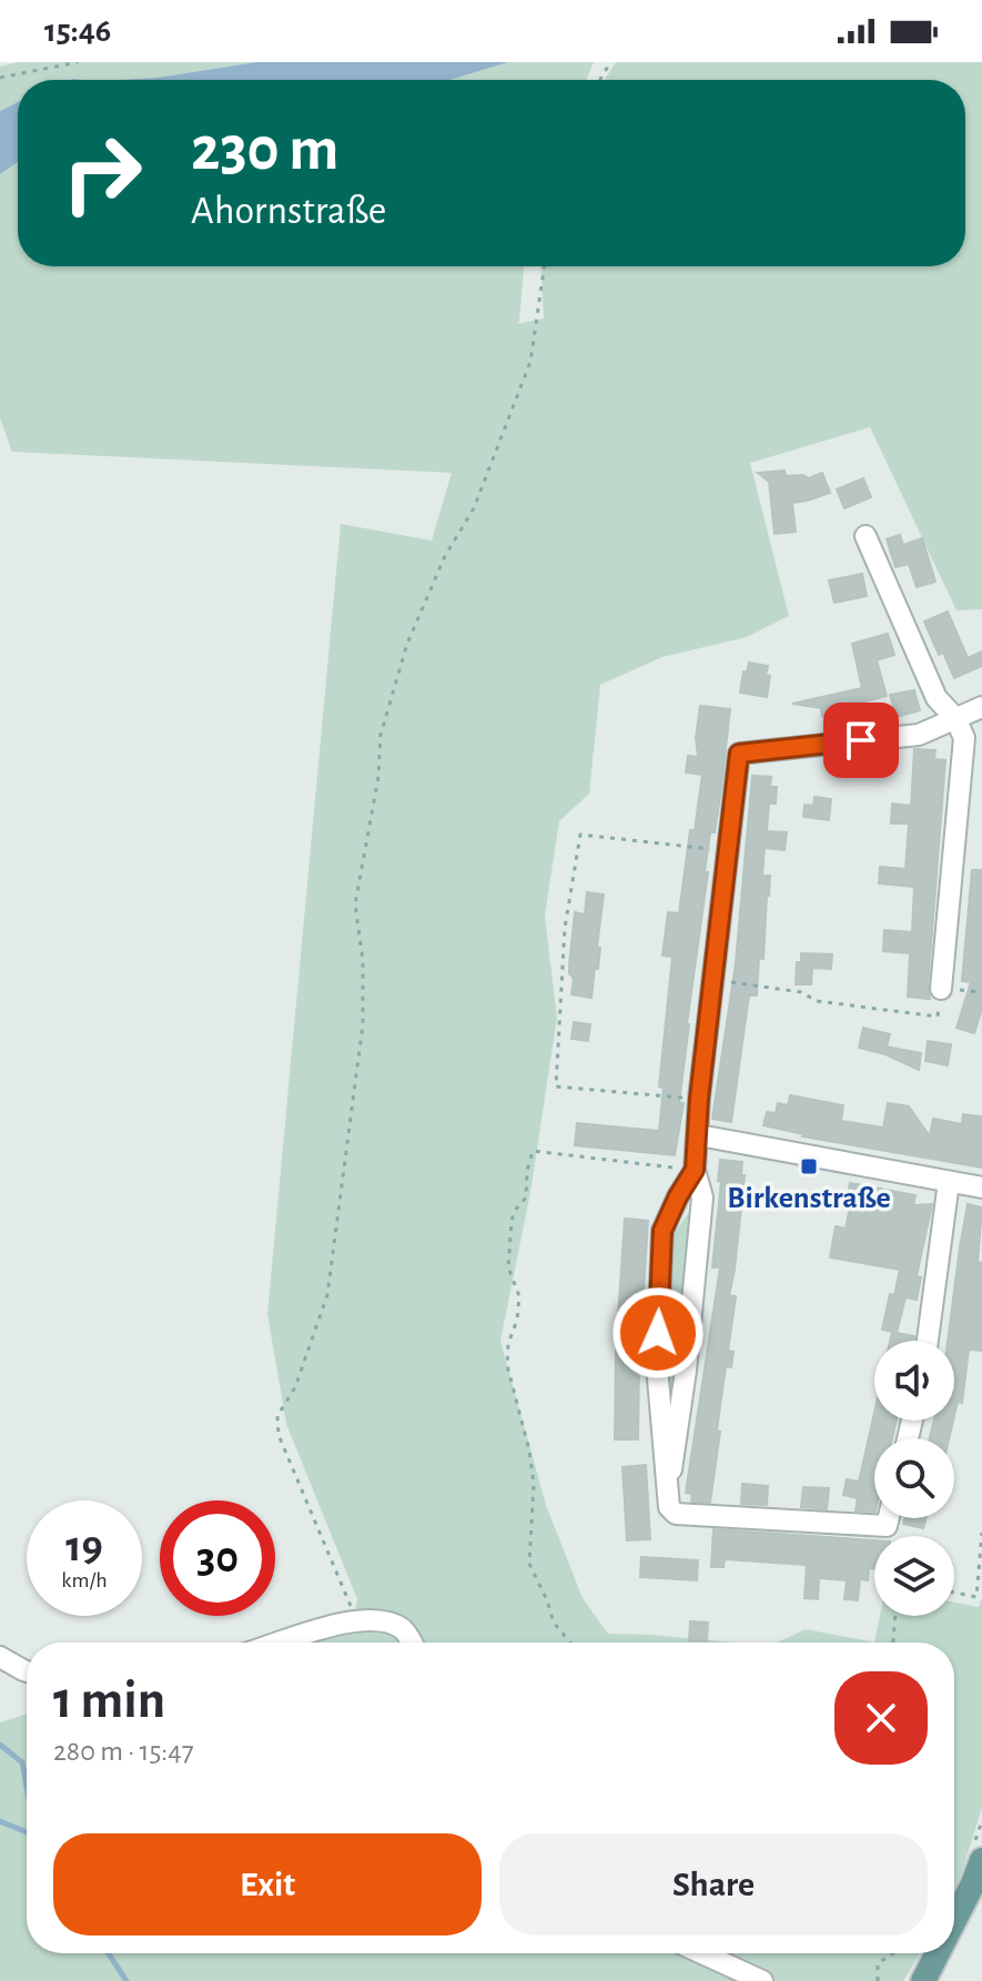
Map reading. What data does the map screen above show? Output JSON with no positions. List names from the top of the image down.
{
  "places": {
    "transit": ["Birkenstraße"]
  },
  "page": {
    "status": "15:46",
    "turn": ["230 m", "Ahornstraße"],
    "speed": "19 km/h",
    "limit": "30",
    "heading": ["1 min", "280 m · 15:47"],
    "buttons": ["Exit", "Share"]
  }
}
